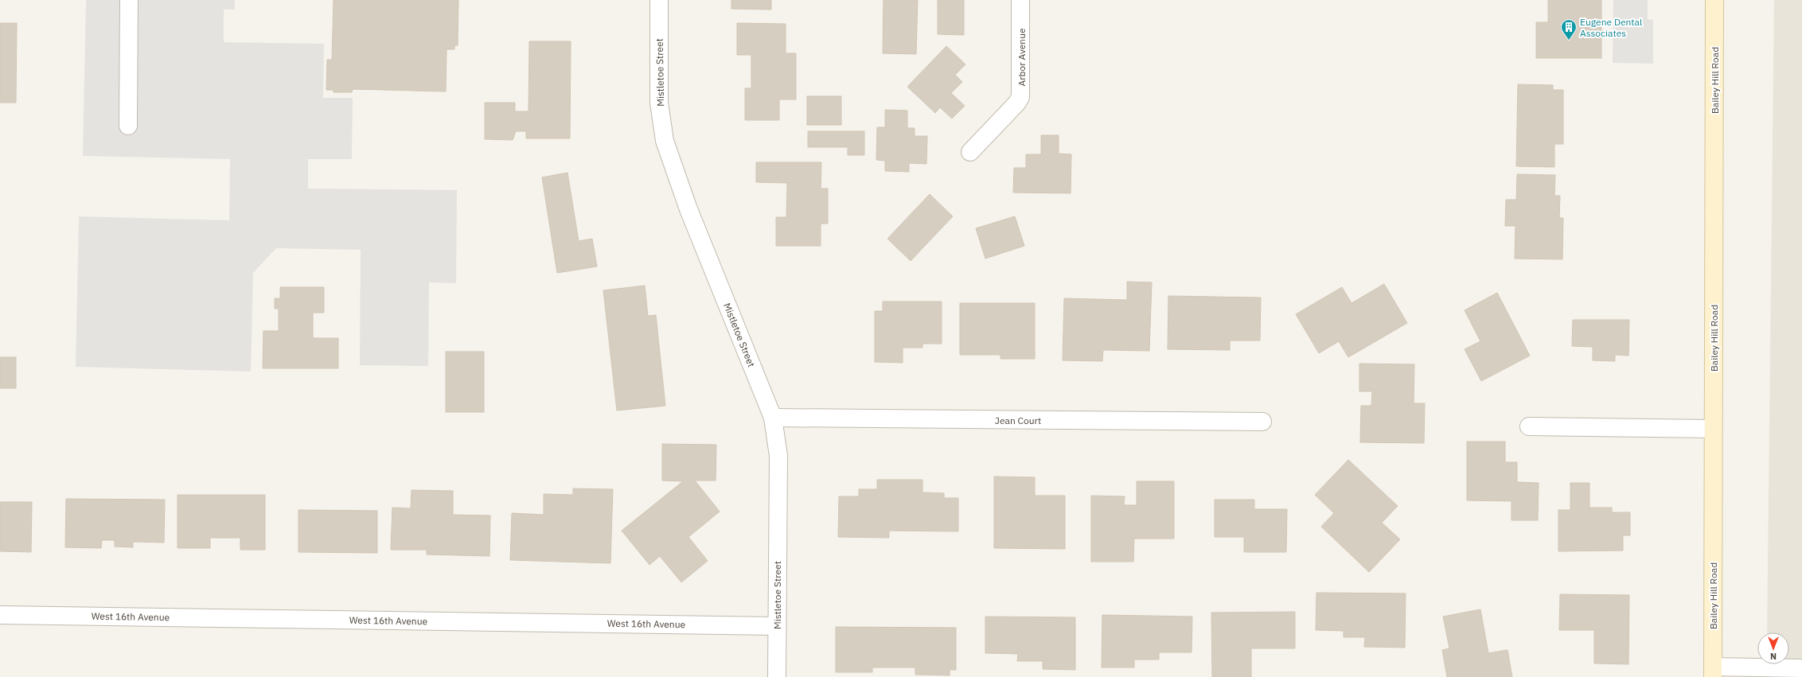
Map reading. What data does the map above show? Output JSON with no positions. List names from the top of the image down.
{
  "streets": {
    "main road": ["Bailey Hill Road"],
    "street": [
      "Arbor Avenue",
      "Mistletoe Street",
      "Jean Court",
      "West 16th Avenue"
    ]
  },
  "crossings": [
    ["Mistletoe Street", "Jean Court"],
    ["Mistletoe Street", "West 16th Avenue"]
  ],
  "places": {
    "building": ["Eugene Dental Associates"]
  },
  "north": "bottom"
}
